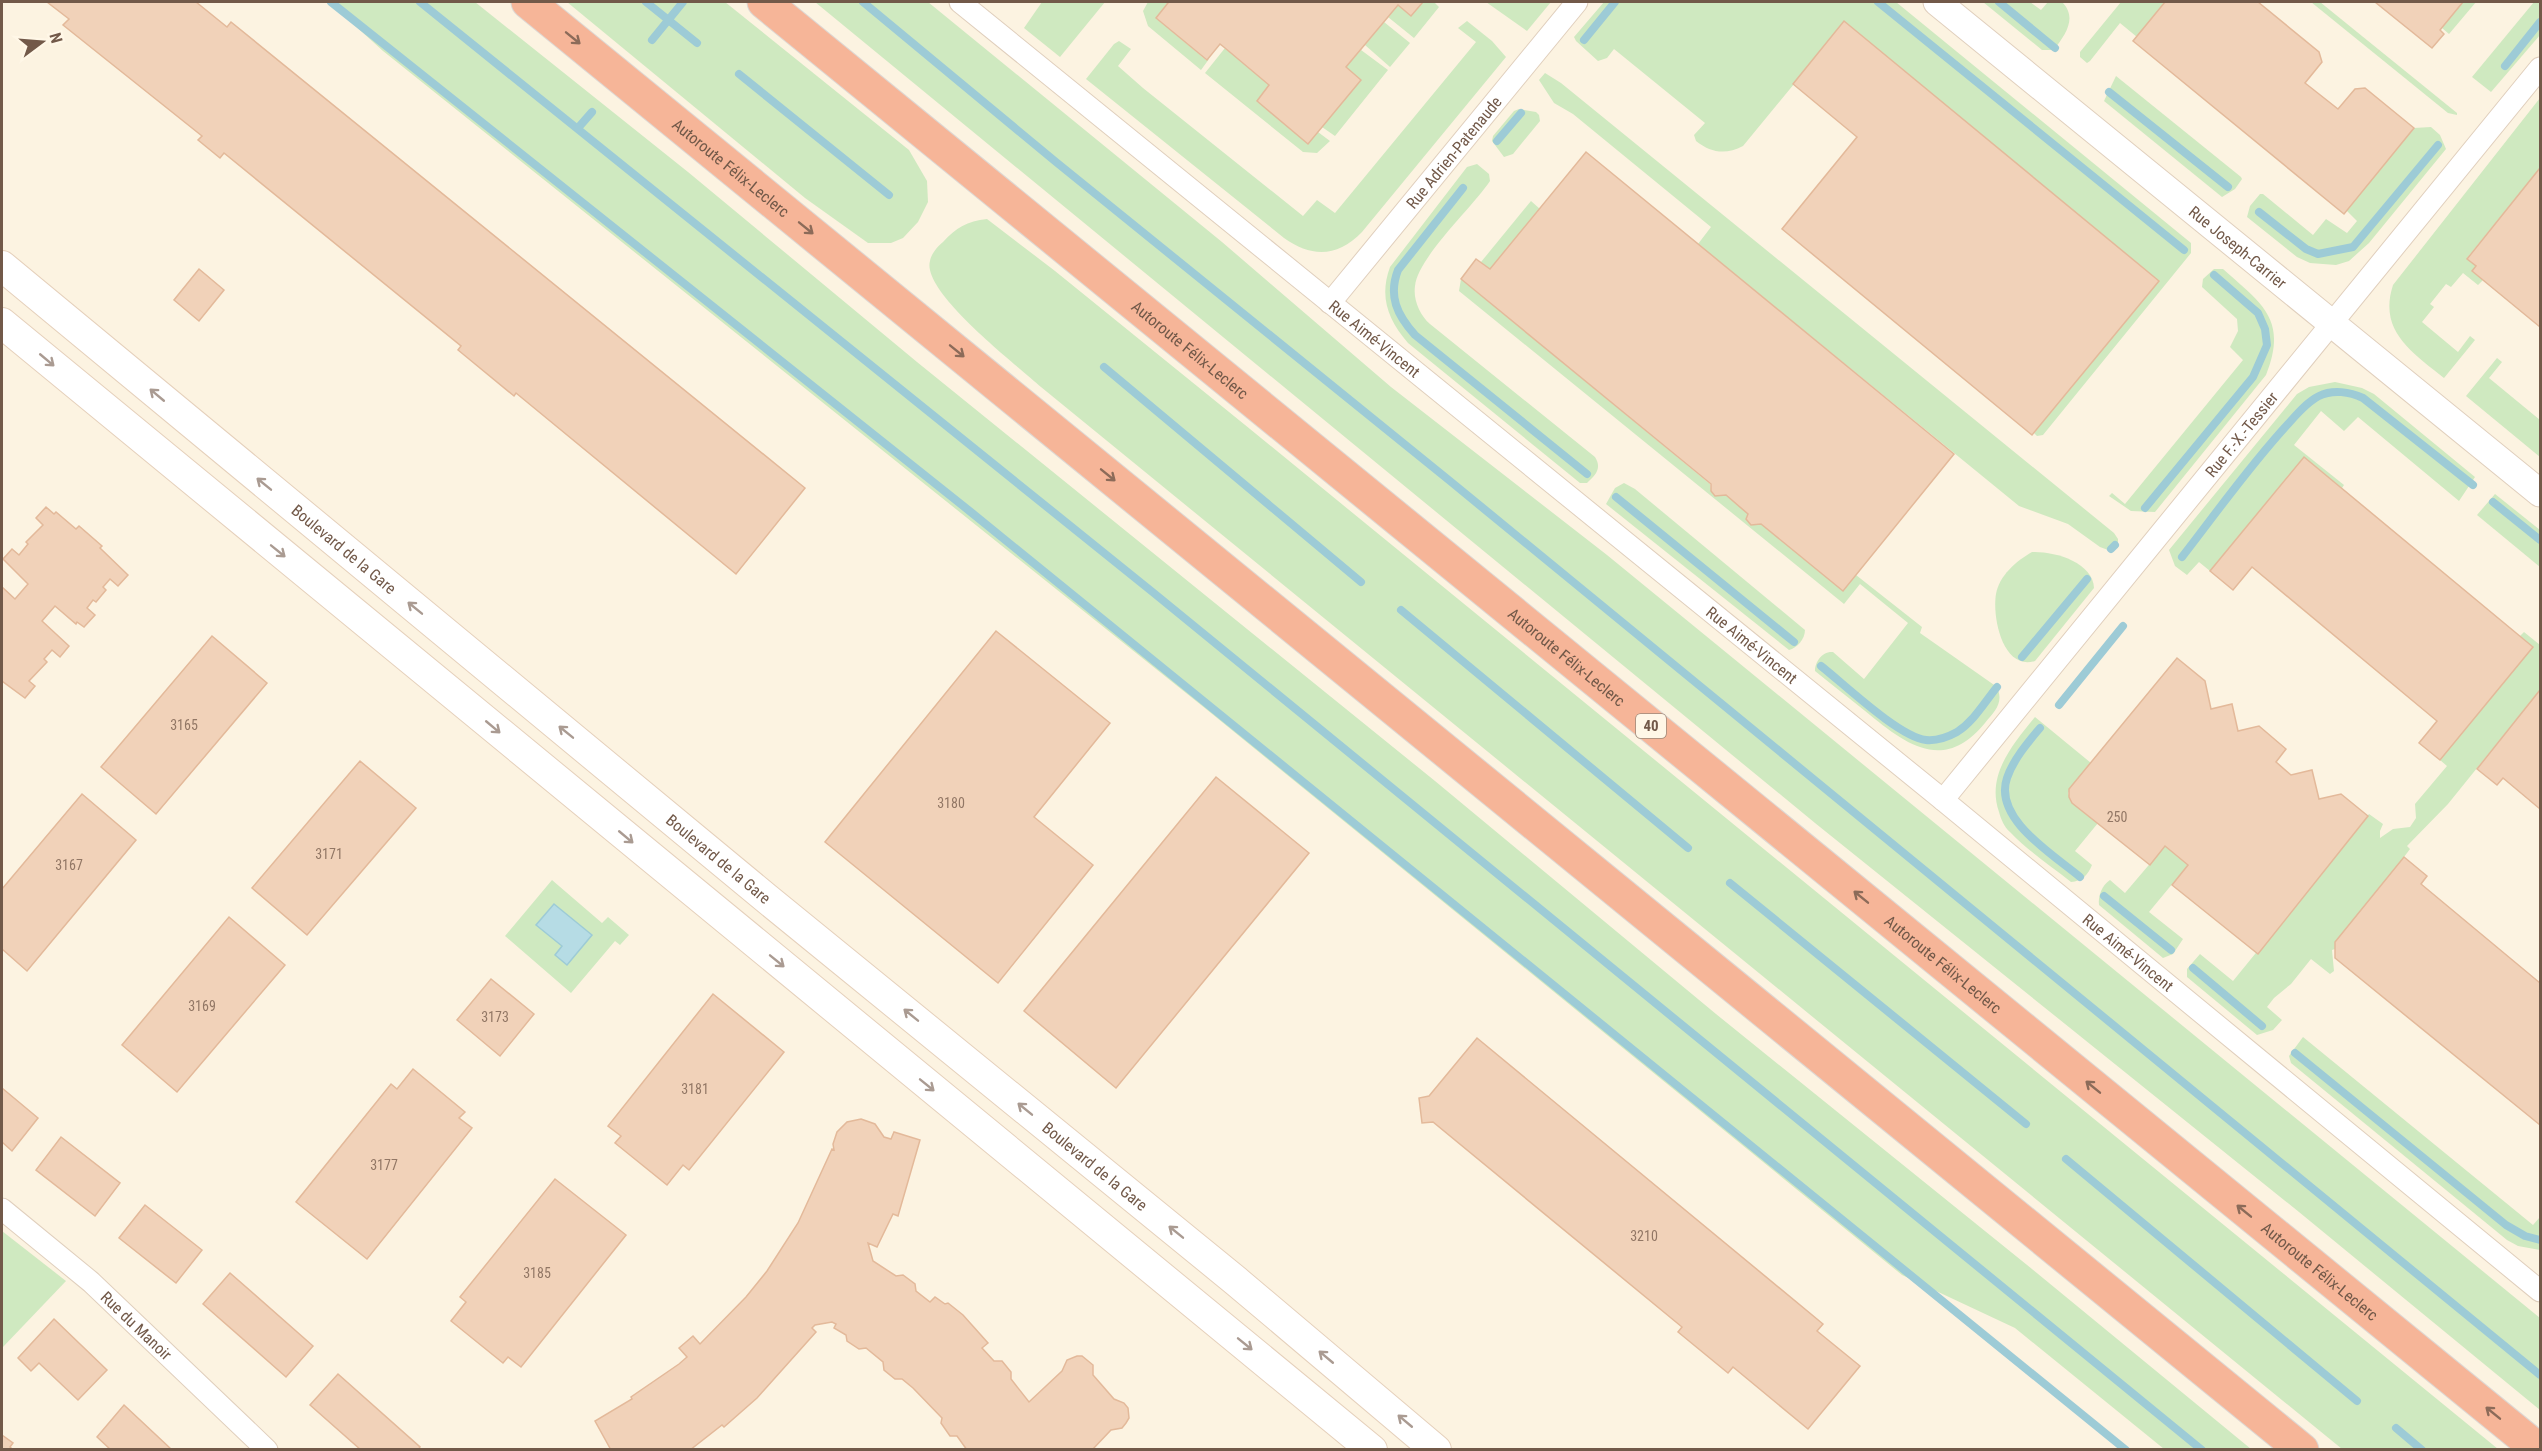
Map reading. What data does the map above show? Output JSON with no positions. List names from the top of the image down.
{
  "streets": {
    "highway": ["Autoroute Félix-Leclerc", "40"],
    "main road": ["Boulevard de la Gare"],
    "street": [
      "Rue Adrien-Patenaude",
      "Rue Joseph-Carrier",
      "Rue Aimé-Vincent",
      "Rue F.-X.-Tessier",
      "Rue du Manoir"
    ]
  },
  "crossings": [
    ["Rue Adrien-Patenaude", "Rue Aimé-Vincent"],
    ["Rue Joseph-Carrier", "Rue F.-X.-Tessier"],
    ["Rue Aimé-Vincent", "Rue F.-X.-Tessier"]
  ],
  "house_numbers": [
    "3165",
    "3180",
    "250",
    "3171",
    "3167",
    "3169",
    "3173",
    "3181",
    "3177",
    "3210",
    "3185"
  ],
  "north": "right"
}
